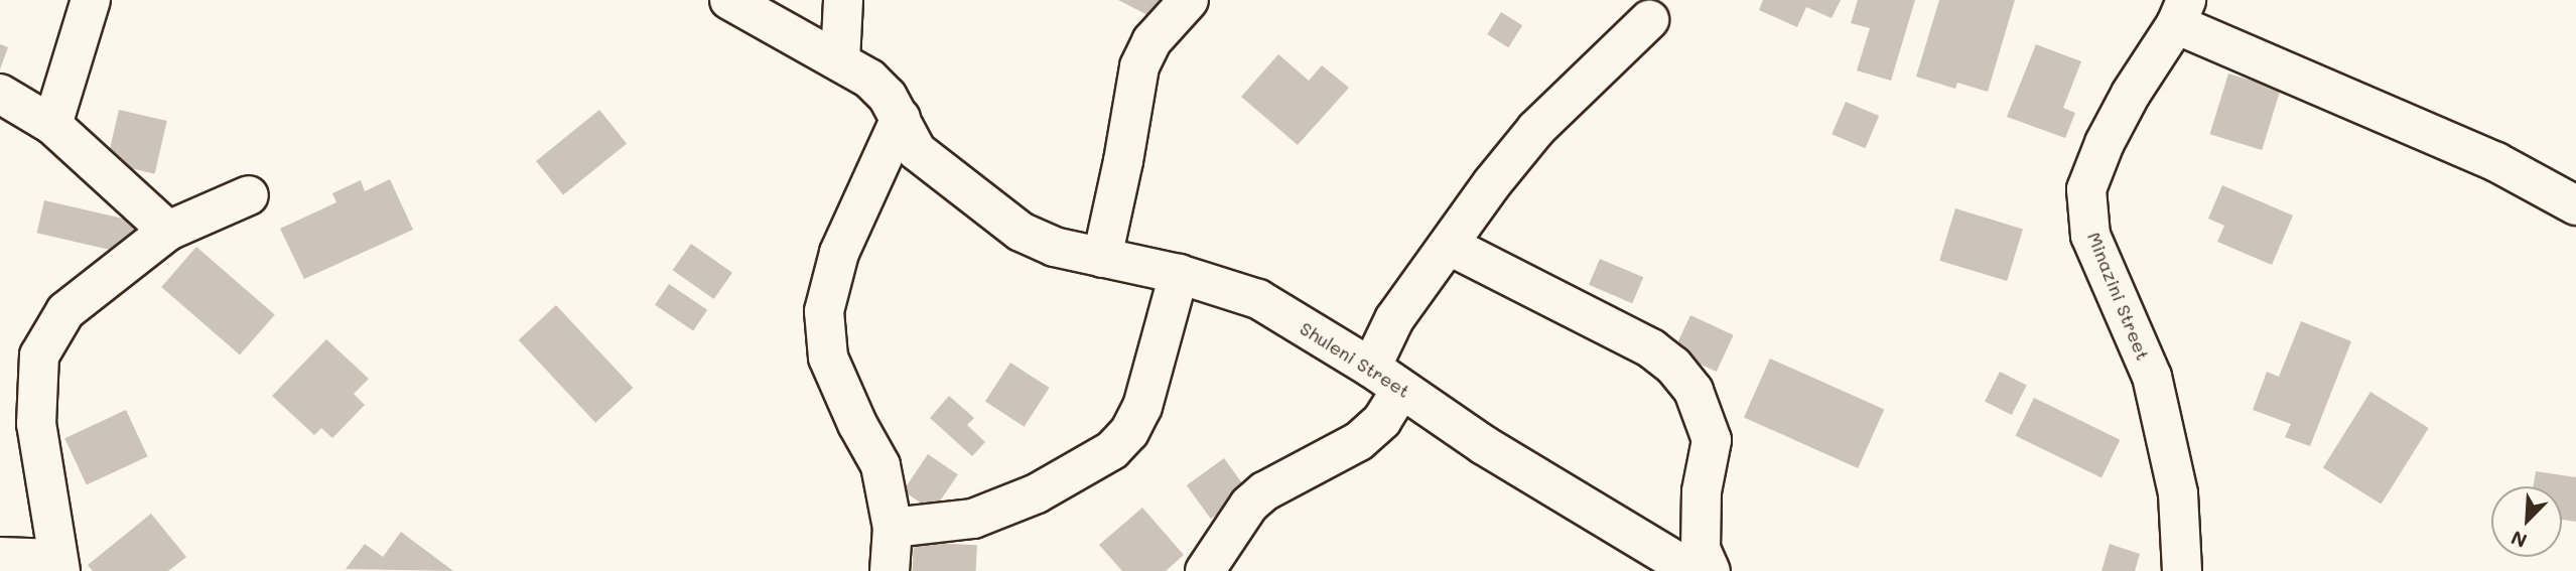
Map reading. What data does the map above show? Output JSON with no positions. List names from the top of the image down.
{
  "streets": {
    "street": ["Minazini Street", "Shuleni Street"]
  },
  "north": "bottom left"
}
